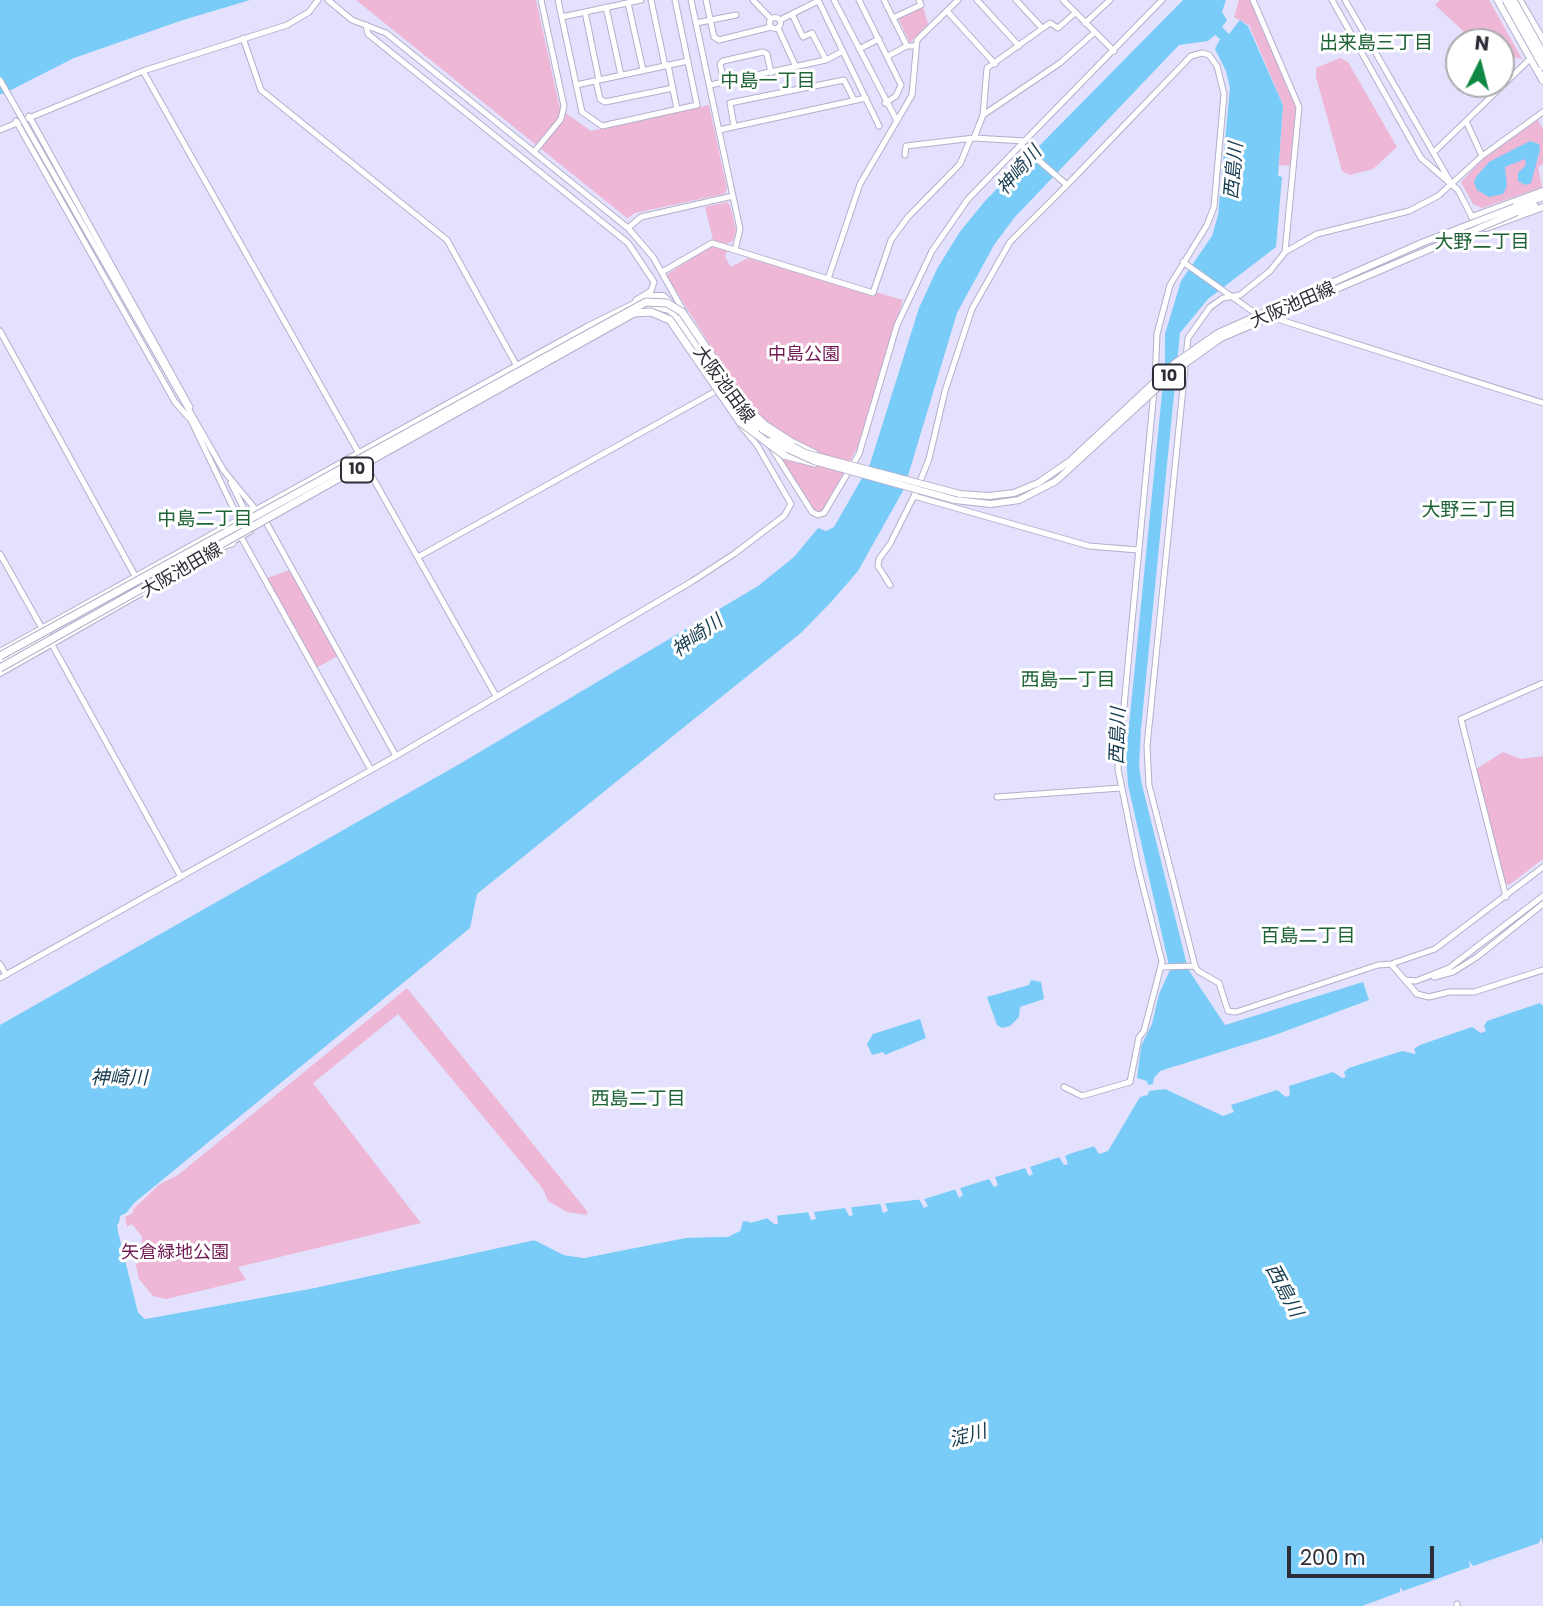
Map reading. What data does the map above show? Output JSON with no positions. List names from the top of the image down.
{
  "streets": {
    "main road": ["大阪池田線", "10"]
  },
  "districts": [
    "出来島三丁目",
    "中島一丁目",
    "大野二丁目",
    "大野三丁目",
    "中島二丁目",
    "西島一丁目",
    "百島二丁目",
    "西島二丁目"
  ],
  "water": ["神崎川", "西島川", "淀川"],
  "parks": ["中島公園", "矢倉緑地公園"],
  "scale_bar": "200 m",
  "north": "top"
}
